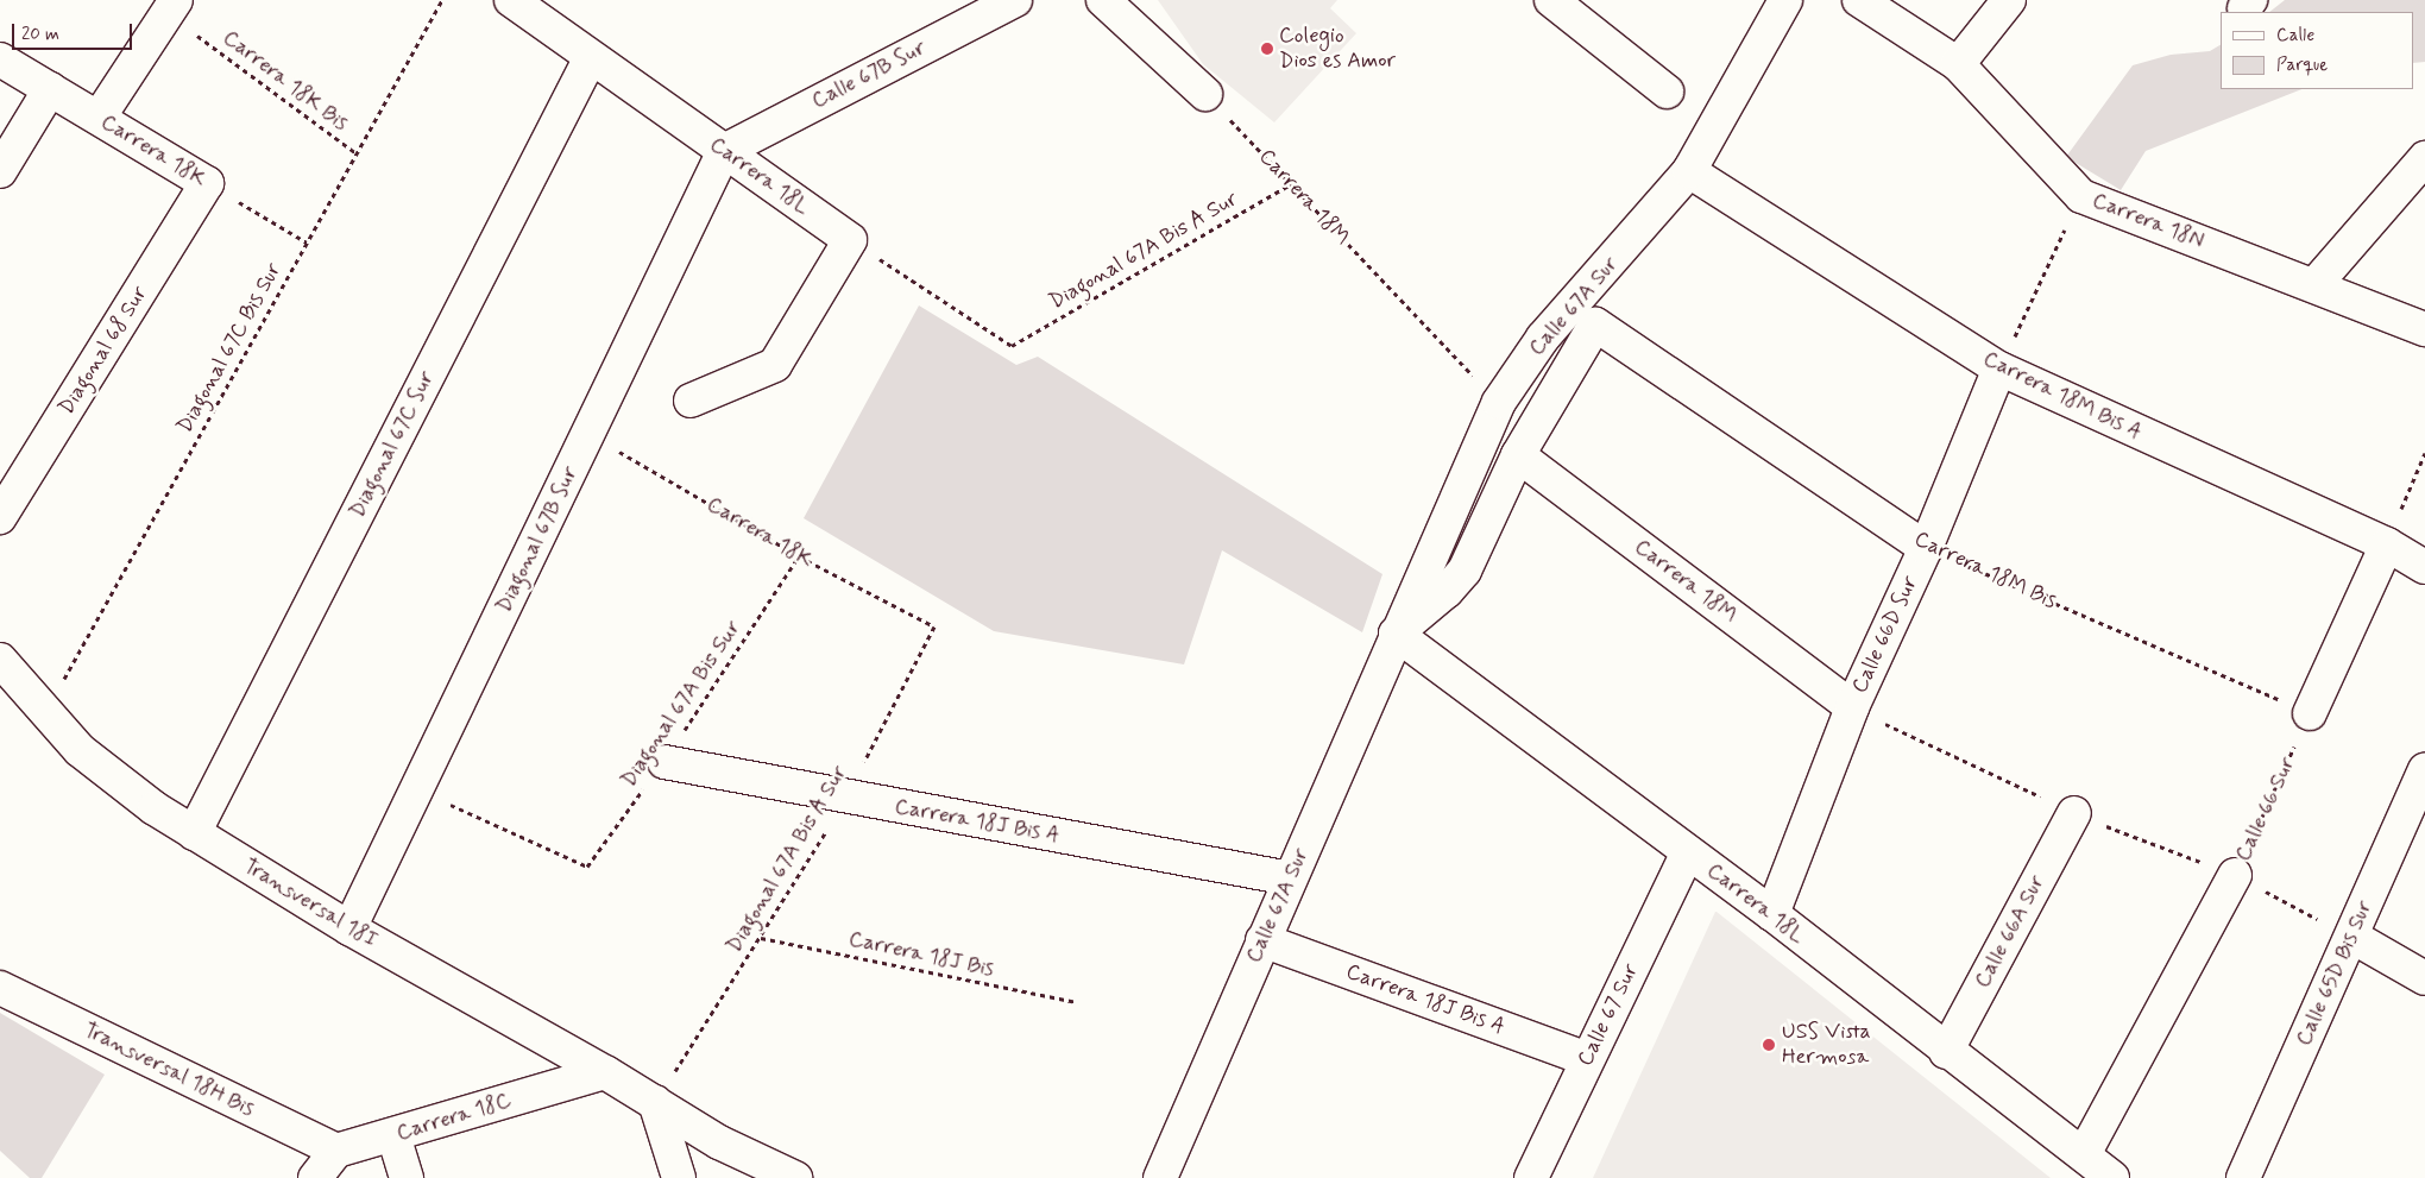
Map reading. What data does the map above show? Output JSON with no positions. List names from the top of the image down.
{
  "streets": {
    "street": [
      "Calle 67B Sur",
      "Carrera 18K",
      "Carrera 18L",
      "Carrera 18M",
      "Carrera 18N",
      "Calle 67A Sur",
      "Diagonal 68 Sur",
      "Carrera 18M Bis A",
      "Diagonal 67C Sur",
      "Diagonal 67B Sur",
      "Carrera 18M Bis",
      "Calle 66D Sur",
      "Calle 66 Sur",
      "Carrera 18J Bis A",
      "Transversal 18I",
      "Calle 66A Sur",
      "Calle 65D Bis Sur",
      "Calle 67 Sur",
      "Transversal 18H Bis",
      "Carrera 18C"
    ],
    "path": [
      "Carrera 18K Bis",
      "Diagonal 67A Bis A Sur",
      "Diagonal 67C Bis Sur",
      "Diagonal 67A Bis Sur",
      "Carrera 18J Bis"
    ]
  },
  "crossings": [
    ["Calle 67B Sur", "Carrera 18L"],
    ["Calle 67B Sur", "Diagonal 67B Sur"],
    ["Carrera 18K Bis", "Diagonal 67C Bis Sur"],
    ["Carrera 18K", "Diagonal 67A Bis A Sur"],
    ["Carrera 18K", "Diagonal 67C Bis Sur"],
    ["Carrera 18K", "Diagonal 68 Sur"],
    ["Carrera 18K", "Diagonal 67B Sur"],
    ["Carrera 18K", "Diagonal 67A Bis Sur"],
    ["Carrera 18L", "Diagonal 67A Bis A Sur"],
    ["Carrera 18L", "Calle 67A Sur"],
    ["Carrera 18L", "Diagonal 67C Sur"],
    ["Carrera 18L", "Diagonal 67B Sur"],
    ["Carrera 18L", "Calle 66D Sur"],
    ["Carrera 18L", "Calle 66 Sur"],
    ["Carrera 18L", "Calle 66A Sur"],
    ["Carrera 18L", "Calle 67 Sur"],
    ["Carrera 18M", "Diagonal 67A Bis A Sur"],
    ["Carrera 18M", "Calle 67A Sur"],
    ["Carrera 18M", "Calle 66D Sur"],
    ["Diagonal 67A Bis A Sur", "Carrera 18J Bis A"],
    ["Diagonal 67A Bis A Sur", "Transversal 18I"],
    ["Diagonal 67A Bis A Sur", "Carrera 18J Bis"],
    ["Calle 67A Sur", "Carrera 18M Bis A"],
    ["Calle 67A Sur", "Carrera 18M Bis"],
    ["Calle 67A Sur", "Carrera 18J Bis A"],
    ["Diagonal 67C Bis Sur", "Transversal 18I"],
    ["Carrera 18M Bis A", "Calle 66D Sur"],
    ["Diagonal 67C Sur", "Transversal 18I"],
    ["Diagonal 67B Sur", "Diagonal 67A Bis Sur"],
    ["Diagonal 67B Sur", "Transversal 18I"],
    ["Carrera 18M Bis", "Calle 66D Sur"],
    ["Carrera 18M Bis", "Calle 66 Sur"],
    ["Diagonal 67A Bis Sur", "Carrera 18J Bis A"],
    ["Carrera 18J Bis A", "Calle 67 Sur"],
    ["Transversal 18I", "Carrera 18C"],
    ["Transversal 18H Bis", "Carrera 18C"]
  ],
  "places": ["Colegio Dios es Amor", "USS Vista Hermosa"],
  "legend": ["Calle", "Parque"],
  "scale_bar": "20 m"
}
